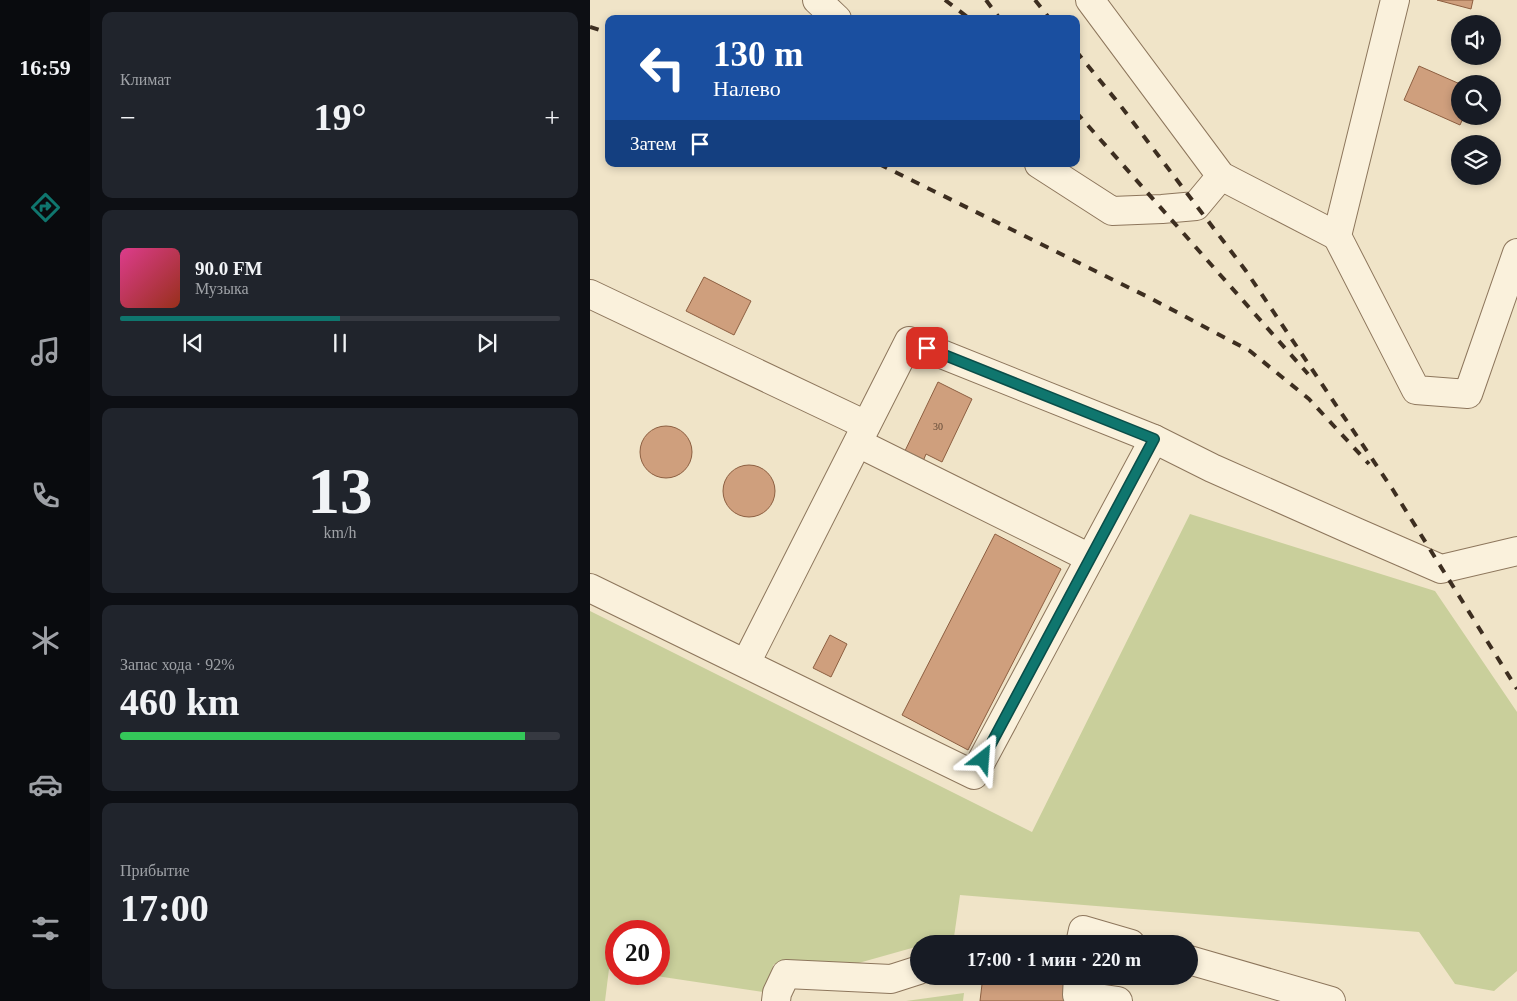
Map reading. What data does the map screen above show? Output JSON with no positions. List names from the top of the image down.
{
  "house_numbers": ["30"],
  "page": {
    "tabs": "16:59",
    "tile": [
      "Климат",
      ["13", "km/h"],
      ["Запас хода · 92%", "460 km"],
      ["Прибытие", "17:00"]
    ],
    "turn": ["130 m", "Налево"],
    "heat": ["−", "19°", "+"],
    "then": "Затем",
    "song": ["90.0 FM", "Музыка"],
    "limit": "20",
    "trip": "17:00 · 1 мин · 220 m"
  }
}
